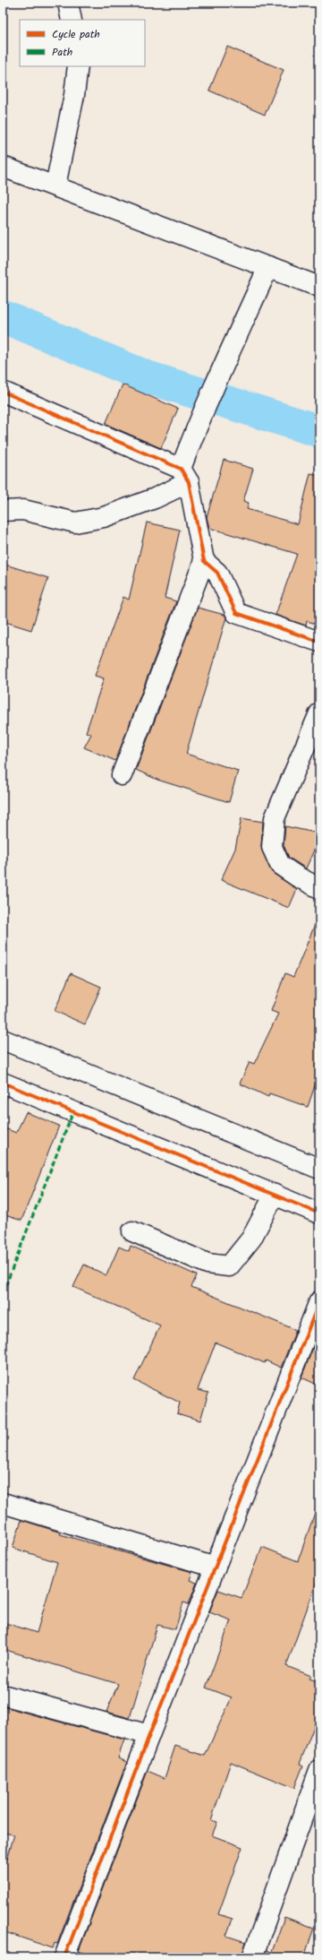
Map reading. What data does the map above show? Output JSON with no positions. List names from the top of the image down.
{
  "legend": ["Cycle path", "Path"]
}
